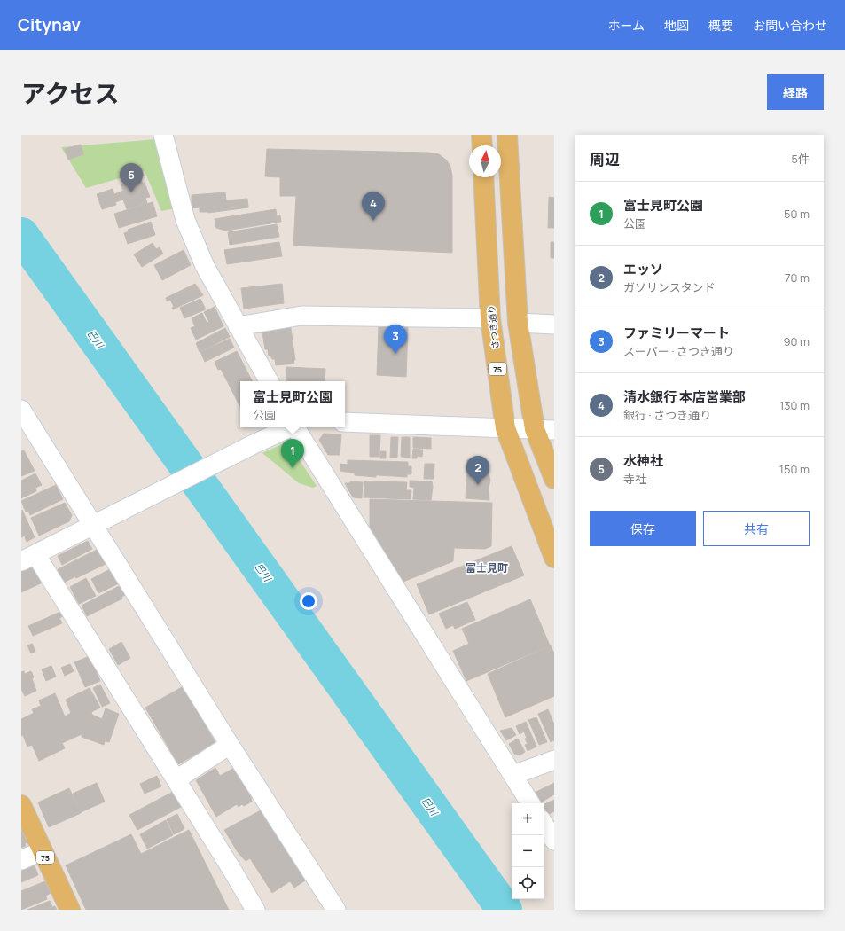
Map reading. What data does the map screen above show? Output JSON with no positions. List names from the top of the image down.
{
  "streets": {
    "main road": ["さつき通り", "75"]
  },
  "districts": ["富士見町"],
  "water": ["巴川"],
  "north": "top",
  "page": {
    "header": "Citynav",
    "nav": [
      "ホーム",
      "地図",
      "概要",
      "お問い合わせ"
    ],
    "title": "アクセス",
    "buttons": [
      "経路",
      ["保存", "共有"]
    ],
    "heading": ["周辺", "5件"],
    "pins": [
      "5",
      "4",
      "3",
      "1",
      "2"
    ],
    "list": [
      {
        "mark": "1",
        "name": "富士見町公園",
        "note": "公園",
        "value": "50 m"
      },
      {
        "mark": "2",
        "name": "エッソ",
        "note": "ガソリンスタンド",
        "value": "70 m"
      },
      {
        "mark": "3",
        "name": "ファミリーマート",
        "note": "スーパー · さつき通り",
        "value": "90 m"
      },
      {
        "mark": "4",
        "name": "清水銀行 本店営業部",
        "note": "銀行 · さつき通り",
        "value": "130 m"
      },
      {
        "mark": "5",
        "name": "水神社",
        "note": "寺社",
        "value": "150 m"
      }
    ],
    "popup": ["富士見町公園", "公園"],
    "map_buttons": ["+", "−"]
  }
}
